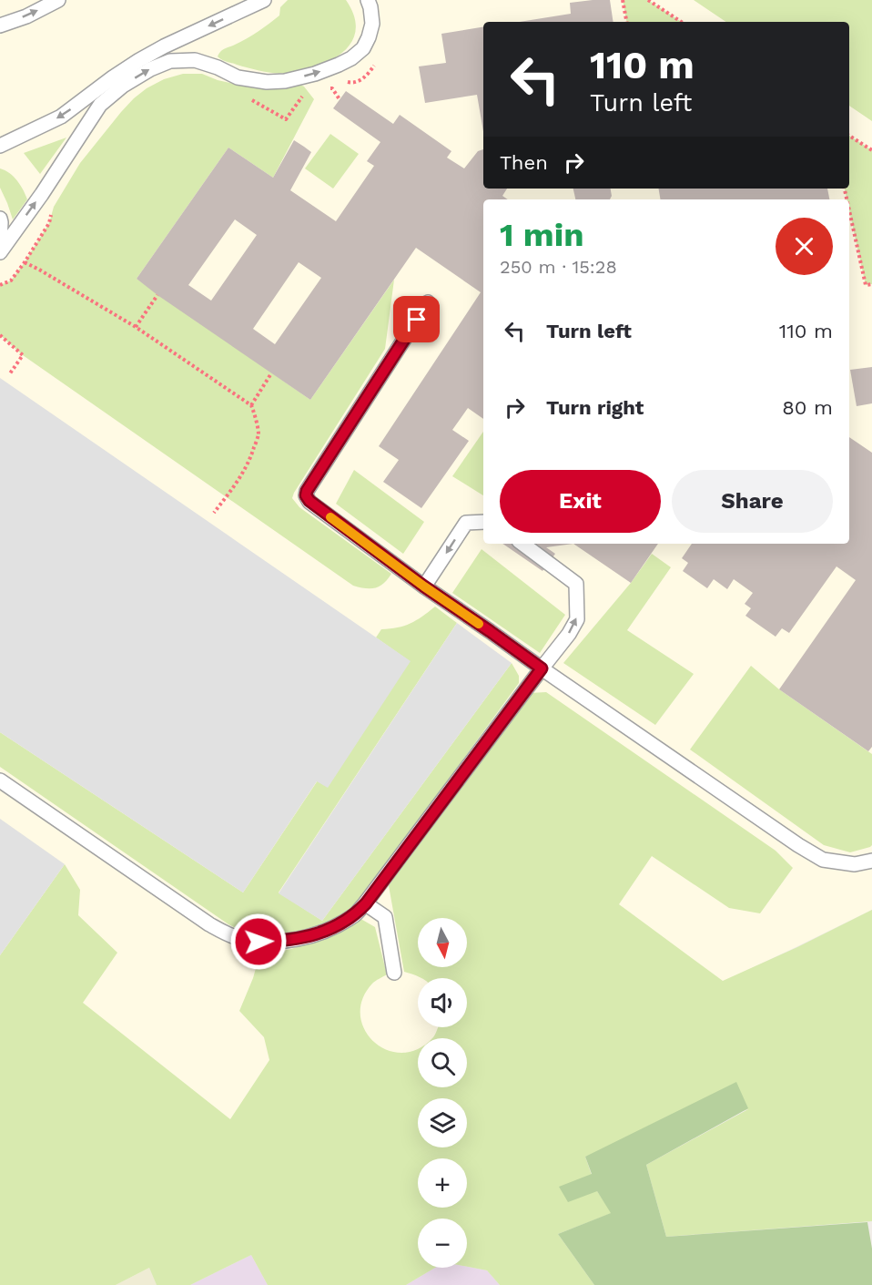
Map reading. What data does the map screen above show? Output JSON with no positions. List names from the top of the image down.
{
  "north": "bottom",
  "page": {
    "turn": ["110 m", "Turn left"],
    "then": "Then",
    "heading": ["1 min", "250 m · 15:28"],
    "list": [
      {
        "name": "Turn left",
        "value": "110 m"
      },
      {
        "name": "Turn right",
        "value": "80 m"
      }
    ],
    "buttons": ["Exit", "Share"],
    "map_buttons": ["+", "−"]
  }
}
